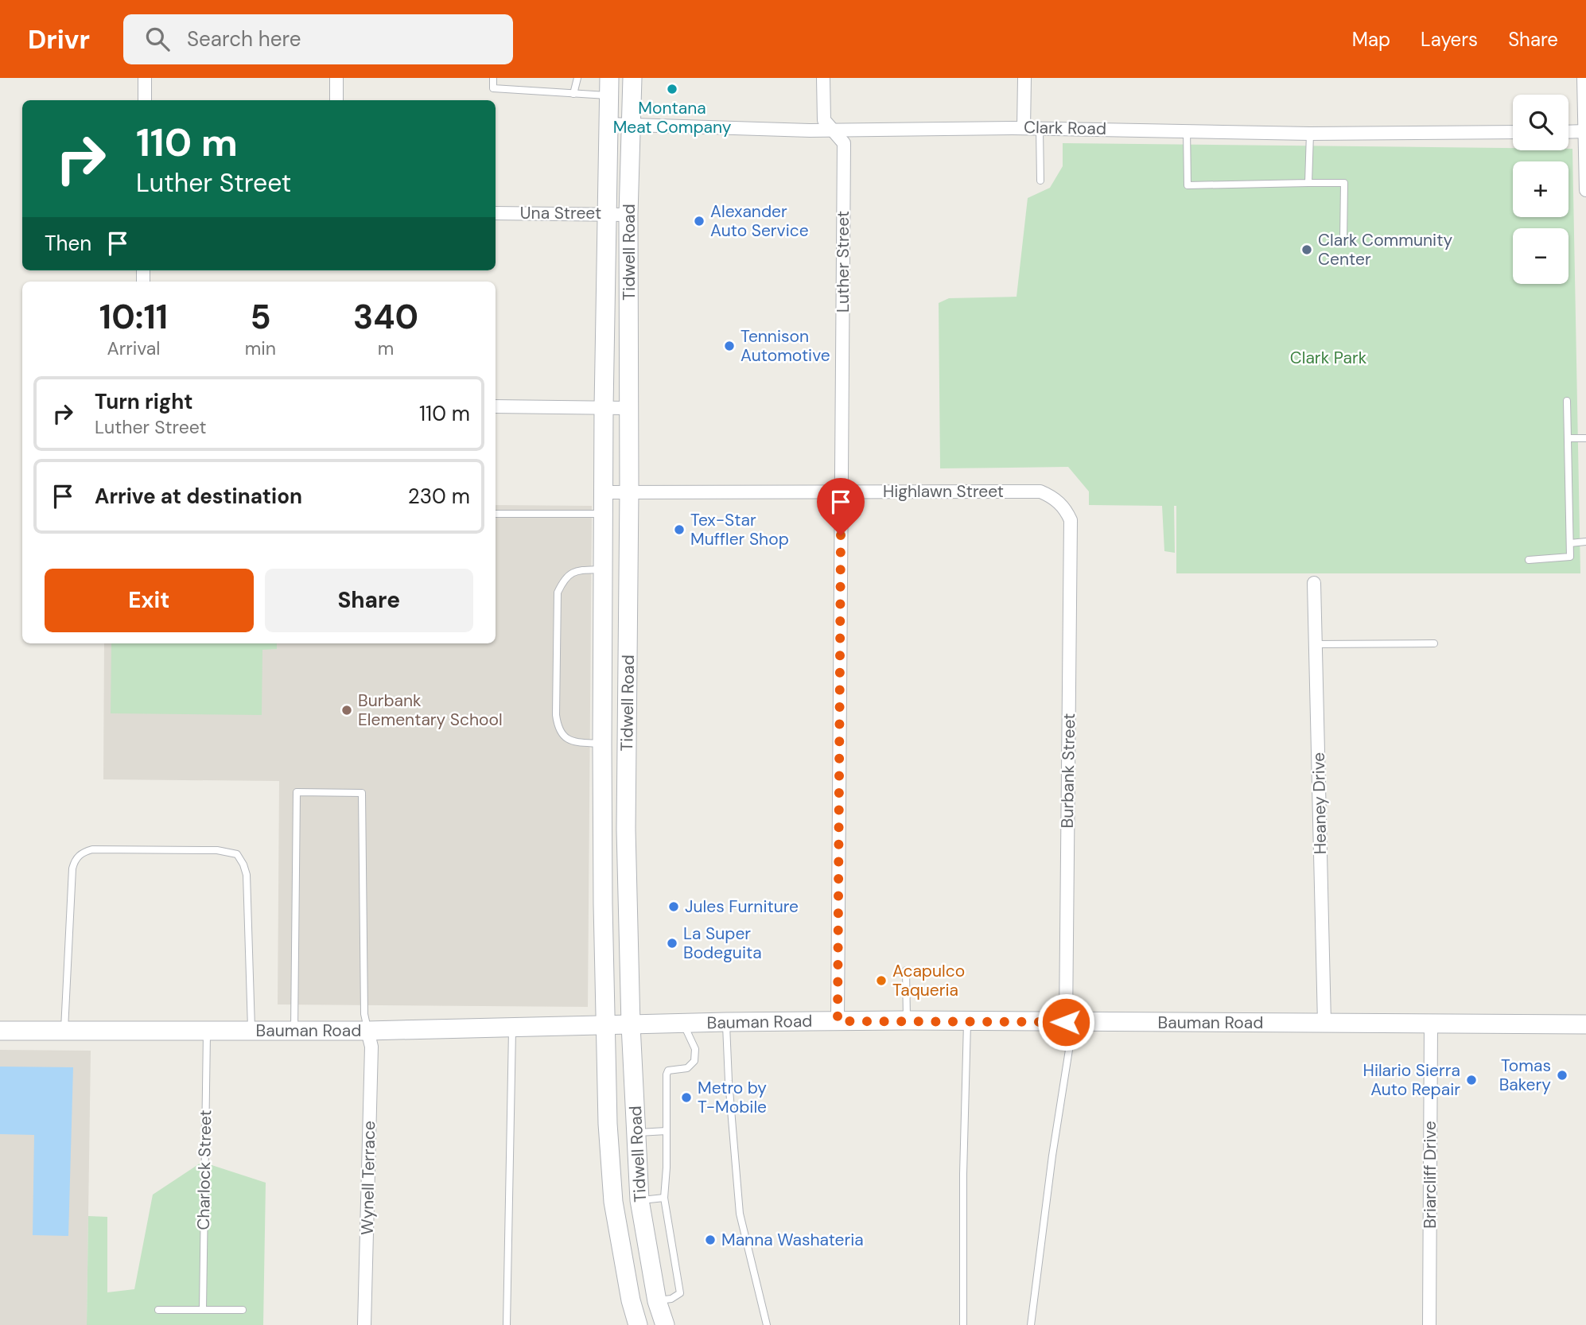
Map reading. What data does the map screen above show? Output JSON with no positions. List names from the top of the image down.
{
  "streets": {
    "main road": ["Tidwell Road", "Bauman Road"],
    "street": [
      "Clark Road",
      "Una Street",
      "Luther Street",
      "Highlawn Street",
      "Burbank Street",
      "Heaney Drive",
      "Briarcliff Drive",
      "Wynell Terrace"
    ],
    "lane": ["Charlock Street"]
  },
  "crossings": [
    ["Clark Road", "Tidwell Road"],
    ["Clark Road", "Luther Street"],
    ["Una Street", "Tidwell Road"],
    ["Tidwell Road", "Highlawn Street"],
    ["Tidwell Road", "Bauman Road"],
    ["Luther Street", "Highlawn Street"],
    ["Luther Street", "Bauman Road"],
    ["Highlawn Street", "Burbank Street"],
    ["Burbank Street", "Bauman Road"],
    ["Heaney Drive", "Bauman Road"],
    ["Bauman Road", "Charlock Street"],
    ["Bauman Road", "Briarcliff Drive"],
    ["Bauman Road", "Wynell Terrace"]
  ],
  "parks": ["Clark Park"],
  "places": [
    "Montana Meat Company",
    "Alexander Auto Service",
    "Clark Community Center",
    "Tennison Automotive",
    "Tex-Star Muffler Shop",
    "Burbank Elementary School",
    "Jules Furniture",
    "La Super Bodeguita",
    "Acapulco Taqueria",
    "Tomas Bakery",
    "Hilario Sierra Auto Repair",
    "Metro by T-Mobile",
    "Manna Washateria"
  ],
  "page": {
    "header": "Drivr",
    "search": "Search here",
    "nav": ["Map", "Layers", "Share"],
    "map_buttons": ["+", "−"],
    "turn": ["110 m", "Luther Street"],
    "then": "Then",
    "eta": [
      "10:11",
      "Arrival",
      "5",
      "min",
      "340",
      "m"
    ],
    "list": [
      {
        "name": "Turn right",
        "note": "Luther Street",
        "value": "110 m"
      },
      {
        "name": "Arrive at destination",
        "value": "230 m"
      }
    ],
    "buttons": ["Exit", "Share"]
  }
}
